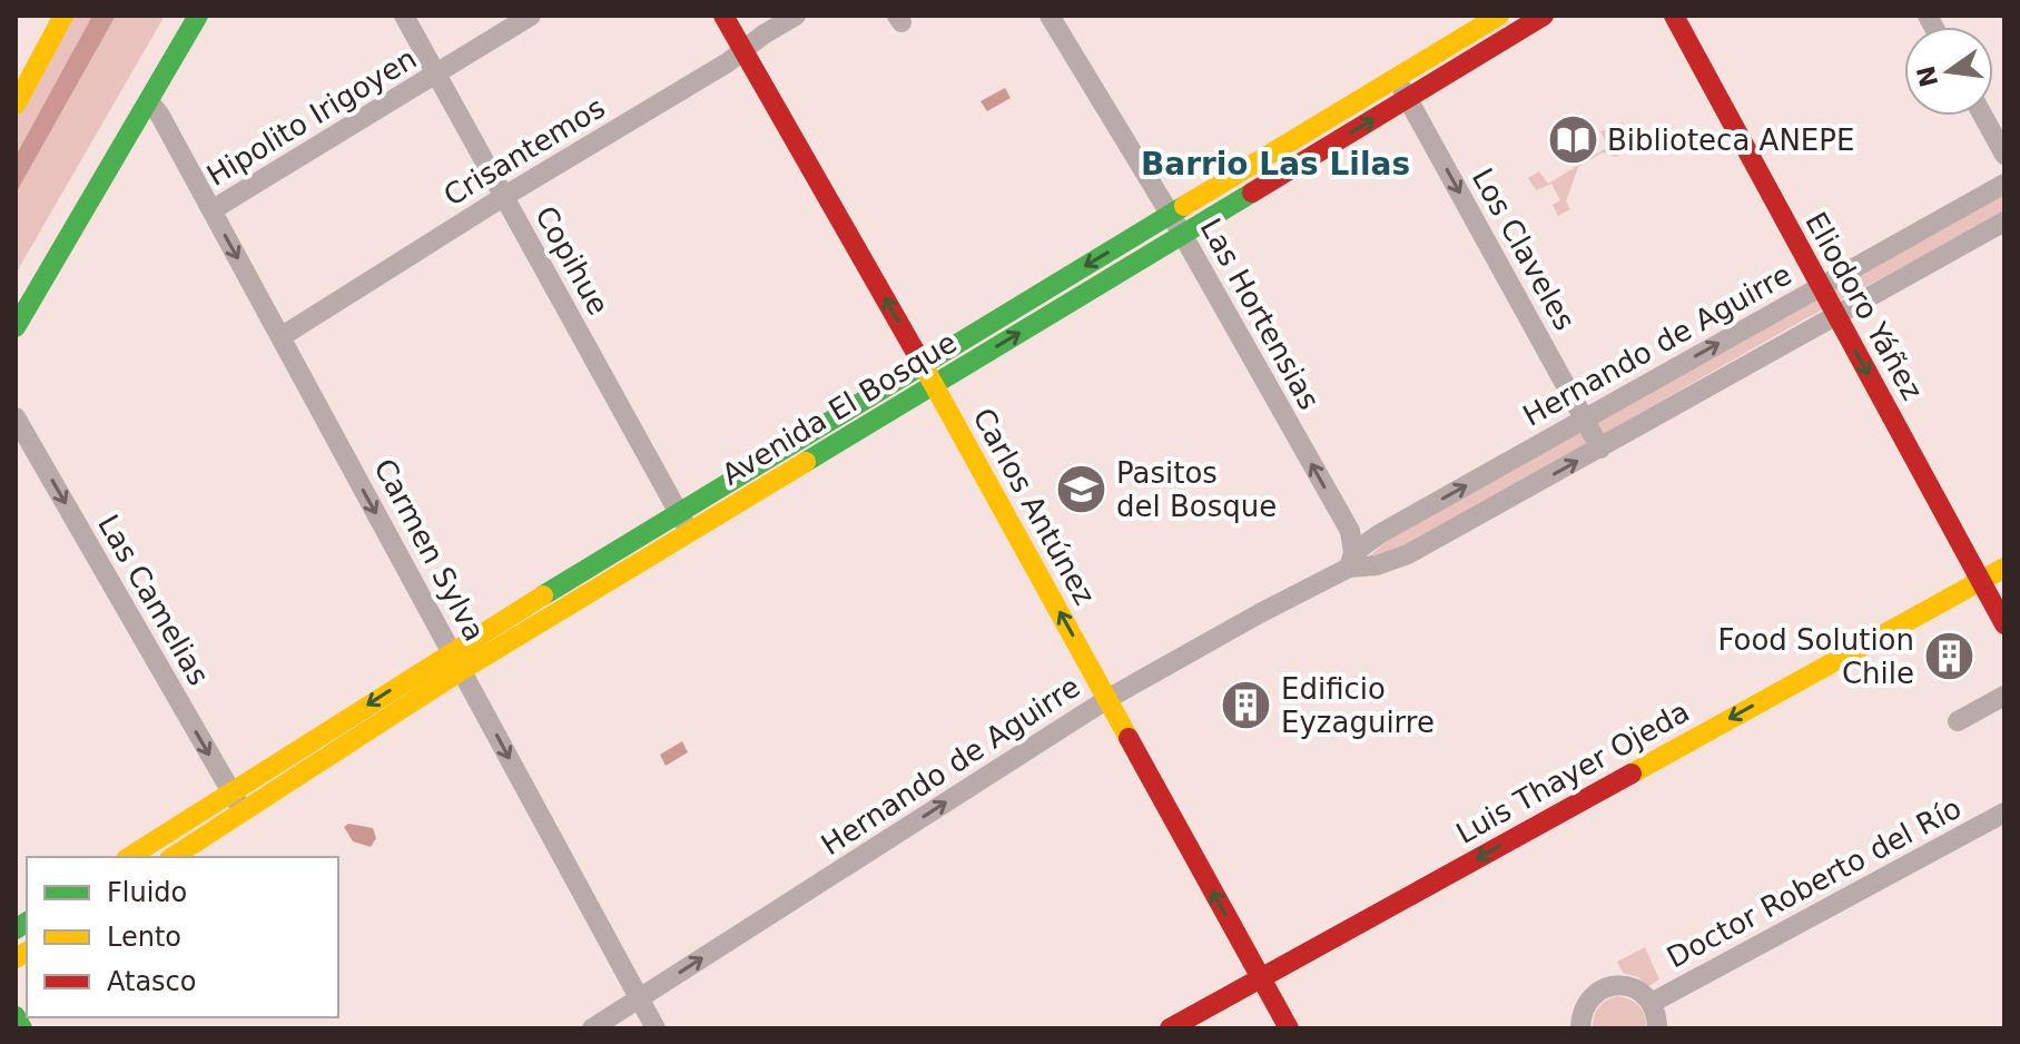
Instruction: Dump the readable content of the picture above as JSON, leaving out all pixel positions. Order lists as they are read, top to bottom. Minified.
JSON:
{"streets":{"street":["Hipolito Irigoyen","Crisantemos","Los Claveles","Copihue","Eliodoro Yáñez","Las Hortensias","Hernando de Aguirre","Avenida El Bosque","Carlos Antúnez","Carmen Sylva","Las Camelias","Luis Thayer Ojeda","Doctor Roberto del Río"]},"crossings":[["Hipolito Irigoyen","Copihue"],["Hipolito Irigoyen","Carmen Sylva"],["Crisantemos","Copihue"],["Crisantemos","Carlos Antúnez"],["Crisantemos","Carmen Sylva"],["Los Claveles","Hernando de Aguirre"],["Los Claveles","Avenida El Bosque"],["Copihue","Avenida El Bosque"],["Eliodoro Yáñez","Hernando de Aguirre"],["Eliodoro Yáñez","Luis Thayer Ojeda"],["Las Hortensias","Hernando de Aguirre"],["Las Hortensias","Avenida El Bosque"],["Hernando de Aguirre","Carlos Antúnez"],["Hernando de Aguirre","Carmen Sylva"],["Avenida El Bosque","Carlos Antúnez"],["Avenida El Bosque","Carmen Sylva"],["Avenida El Bosque","Las Camelias"],["Carlos Antúnez","Luis Thayer Ojeda"]],"one_way":["Los Claveles","Eliodoro Yáñez","Las Hortensias","Hernando de Aguirre","Carlos Antúnez","Carmen Sylva","Las Camelias","Luis Thayer Ojeda"],"districts":["Barrio Las Lilas"],"places":{"library":["Biblioteca ANEPE"],"school or university":["Pasitos del Bosque"],"building":["Food Solution Chile","Edificio Eyzaguirre"]},"legend":["Fluido","Lento","Atasco"],"north":"left"}
